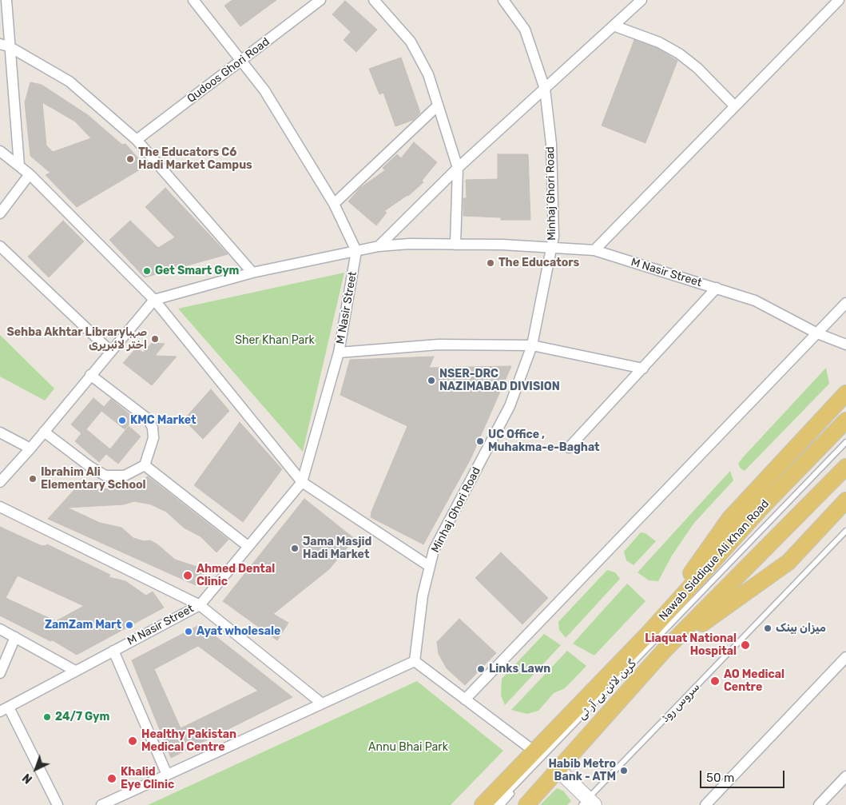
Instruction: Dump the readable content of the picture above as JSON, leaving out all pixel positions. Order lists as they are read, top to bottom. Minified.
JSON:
{"streets":{"main road":["Nawab Siddique Ali Khan Road"],"street":["Qudoos Ghori Road","Minhaj Ghori Road","M Nasir Street"],"lane":["گرین لائن بی آر ٹی","سروس روڈ"]},"crossings":[["Minhaj Ghori Road","M Nasir Street"],["Nawab Siddique Ali Khan Road","گرین لائن بی آر ٹی"]],"parks":["Sher Khan Park","Annu Bhai Park"],"places":["The Educators C6 Hadi Market Campus","The Educators","Get Smart Gym","Sehba Akhtar Libraryصہبا اختر لائبریری","NSER-DRC NAZIMABAD DIVISION","KMC Market","UC Office , Muhakma-e-Baghat","Ibrahim Ali Elementary School","Jama Masjid Hadi Market","Ahmed Dental Clinic","ZamZam Mart","میزان بینک","Ayat wholesale","Liaquat National Hospital","Links Lawn","AO Medical Centre","24/7 Gym","Healthy Pakistan Medical Centre","Habib Metro Bank - ATM","Khalid Eye Clinic"],"scale_bar":"50 m","north":"bottom left"}
